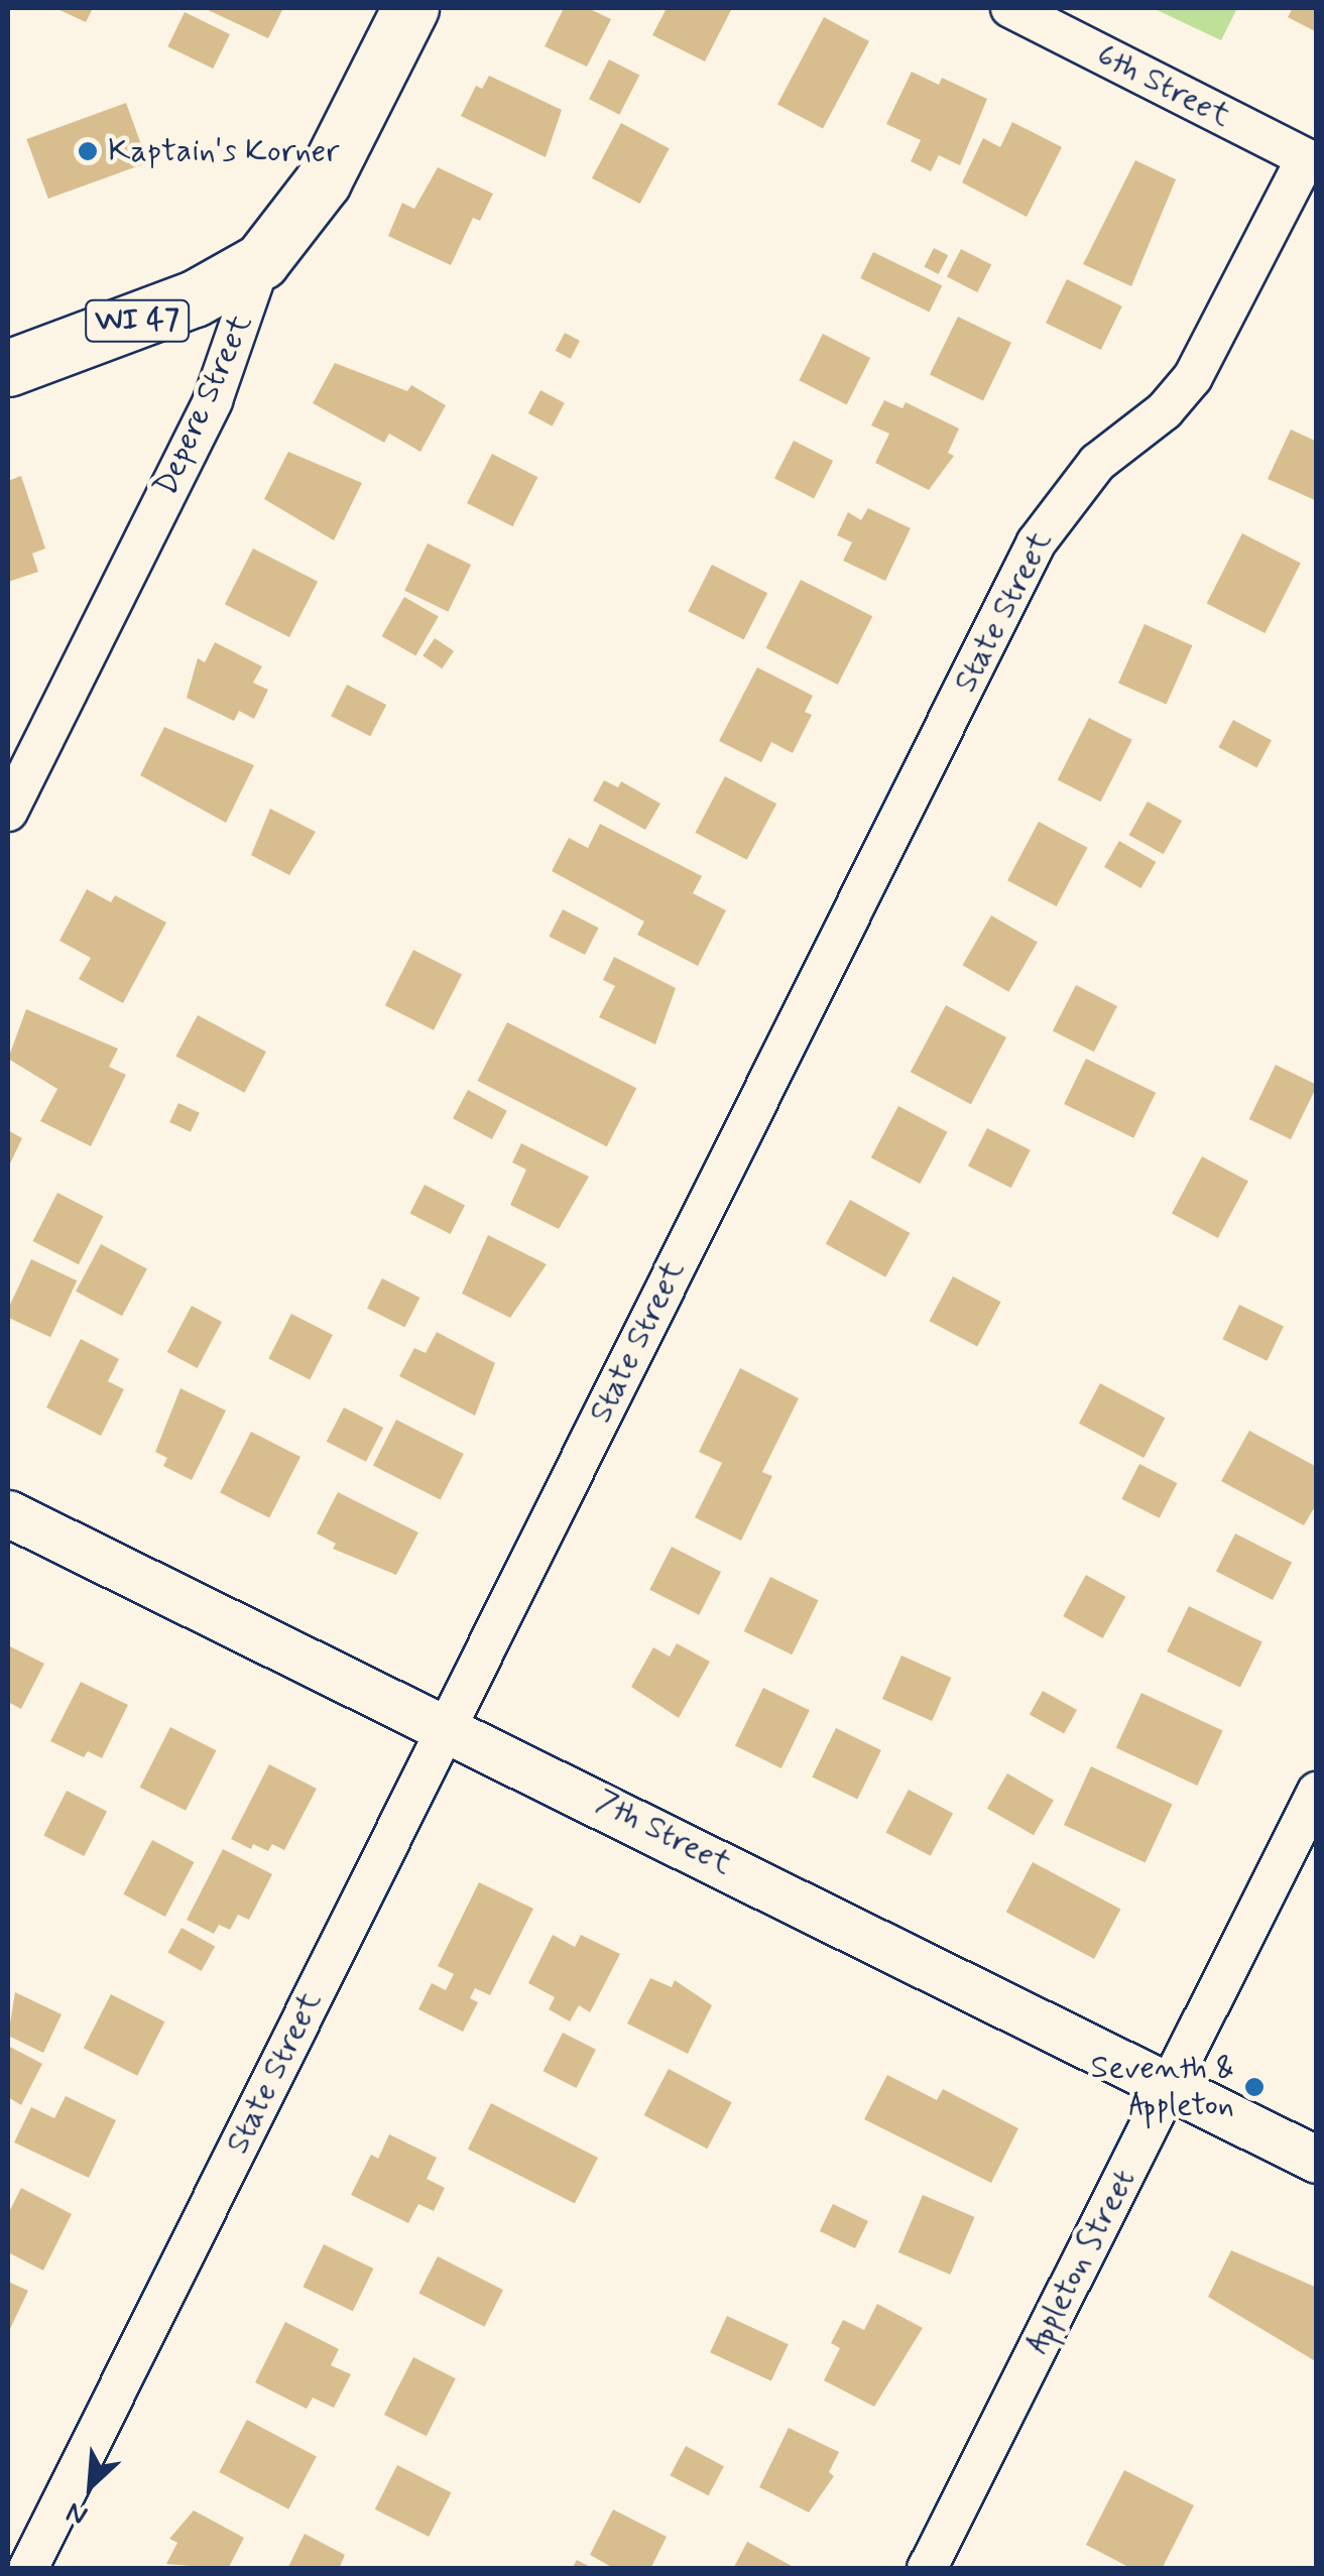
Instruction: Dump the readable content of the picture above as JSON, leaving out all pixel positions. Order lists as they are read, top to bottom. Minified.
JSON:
{"streets":{"main road":["WI 47","Depere Street"],"street":["6th Street","State Street","7th Street","Appleton Street"]},"crossings":[["6th Street","State Street"],["WI 47","Depere Street"],["State Street","7th Street"],["7th Street","Appleton Street"]],"places":["Kaptain's Korner","Seventh & Appleton"],"north":"bottom left"}
